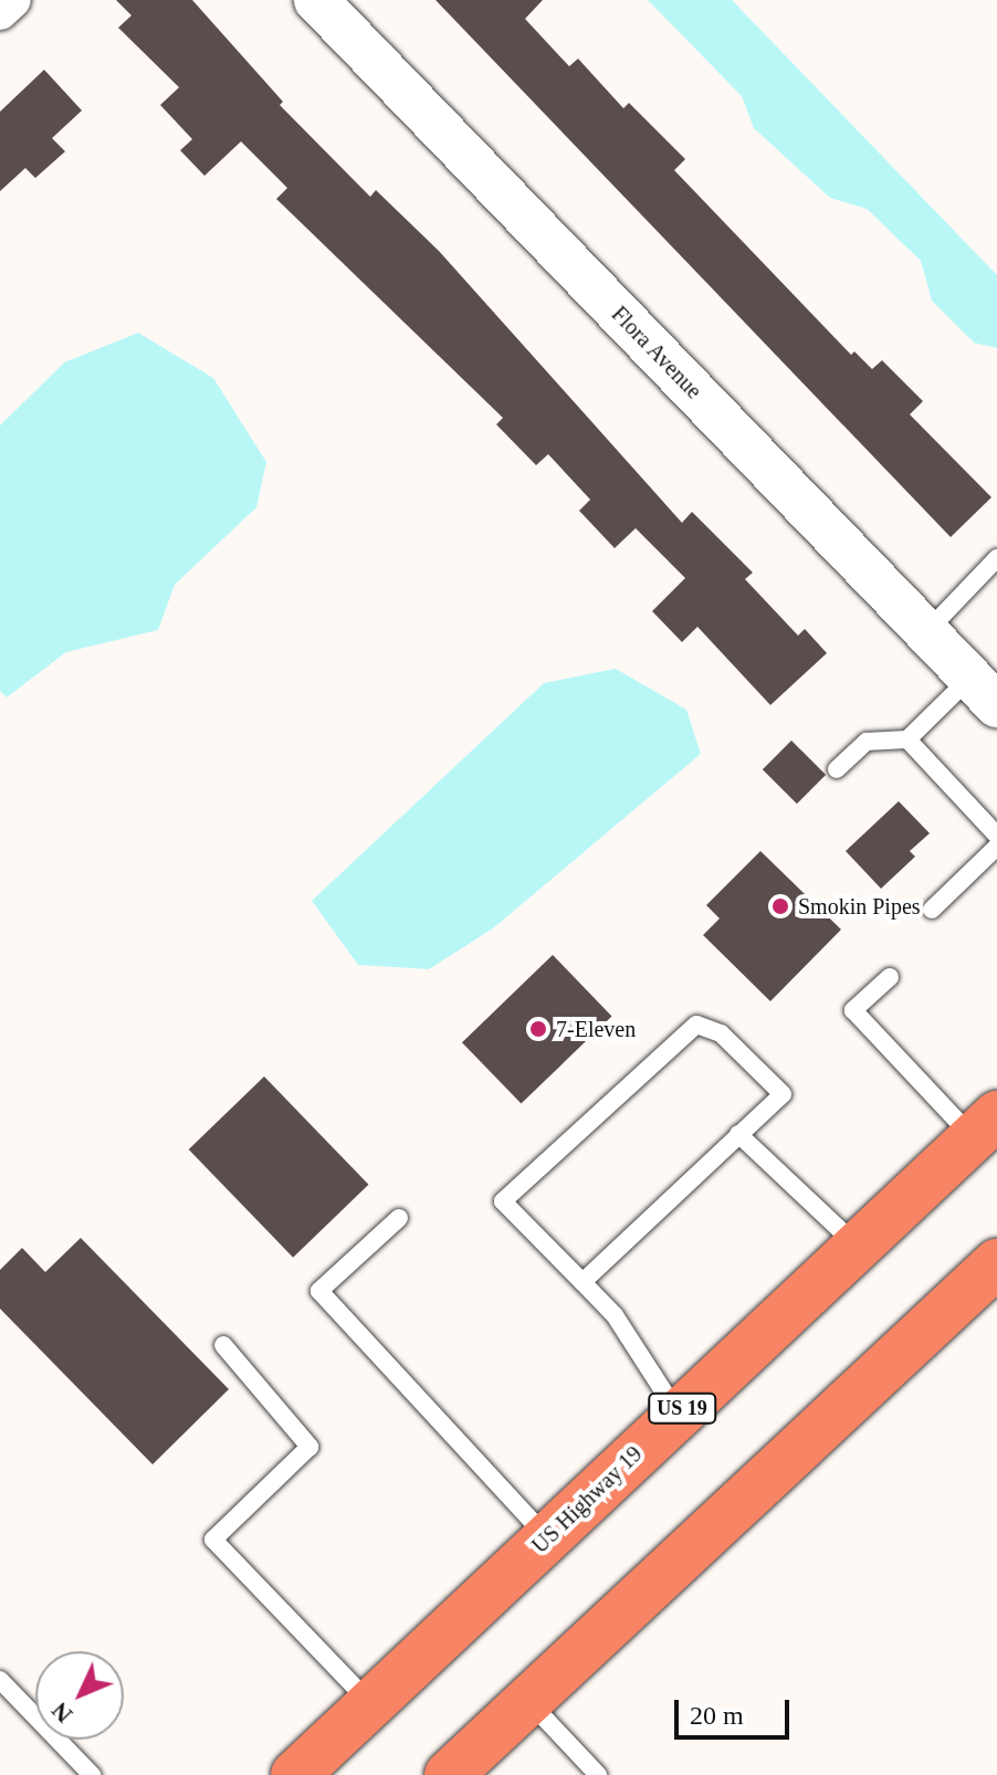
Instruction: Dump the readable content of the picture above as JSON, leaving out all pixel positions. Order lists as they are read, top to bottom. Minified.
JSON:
{"streets":{"highway":["US 19","US Highway 19"],"street":["Flora Avenue"]},"places":["Smokin Pipes","7-Eleven"],"scale_bar":"20 m","north":"bottom left"}
